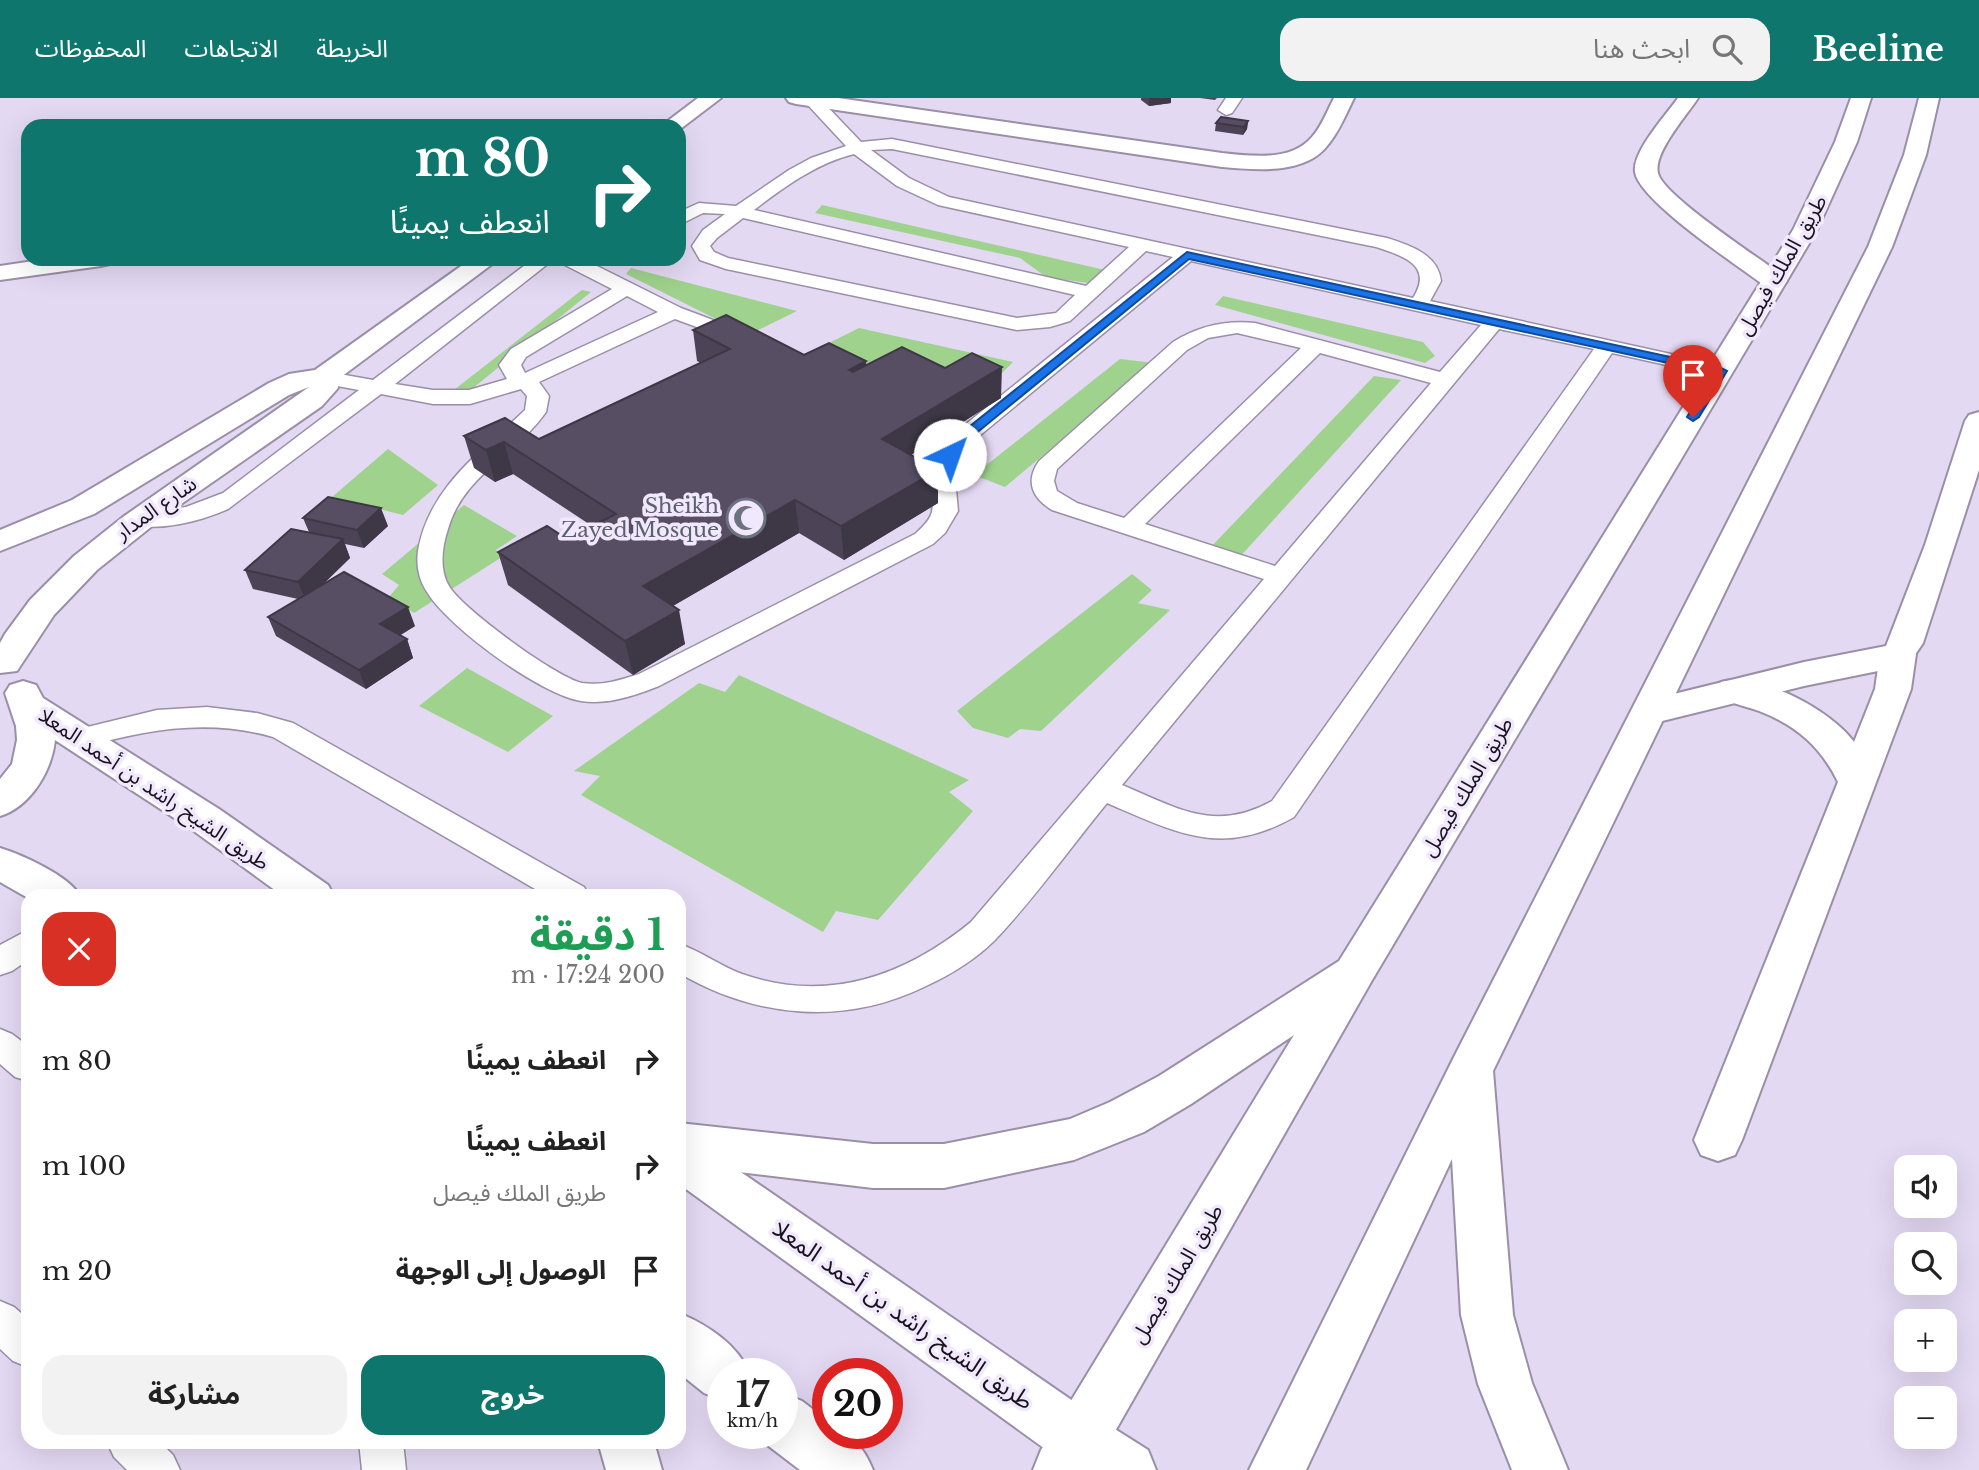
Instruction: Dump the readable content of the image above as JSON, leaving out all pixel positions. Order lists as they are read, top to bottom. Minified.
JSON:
{"streets":{"street":["طريق الملك فيصل","شارع المدار","طريق الشيخ راشد بن أحمد المعلا"]},"crossings":[["طريق الملك فيصل","طريق الشيخ راشد بن أحمد المعلا"]],"places":{"mosque":["Sheikh Zayed Mosque"]},"page":{"header":"Beeline","search":"ابحث هنا","nav":["الخريطة","الاتجاهات","المحفوظات"],"turn":["80 m","انعطف يمينًا"],"heading":["1 دقيقة","200 m · 17:24"],"list":[{"name":"انعطف يمينًا","value":"80 m"},{"name":"انعطف يمينًا","note":"طريق الملك فيصل","value":"100 m"},{"name":"الوصول إلى الوجهة","value":"20 m"}],"map_buttons":["+","−"],"buttons":["خروج","مشاركة"],"speed":"17 km/h","limit":"20"}}
